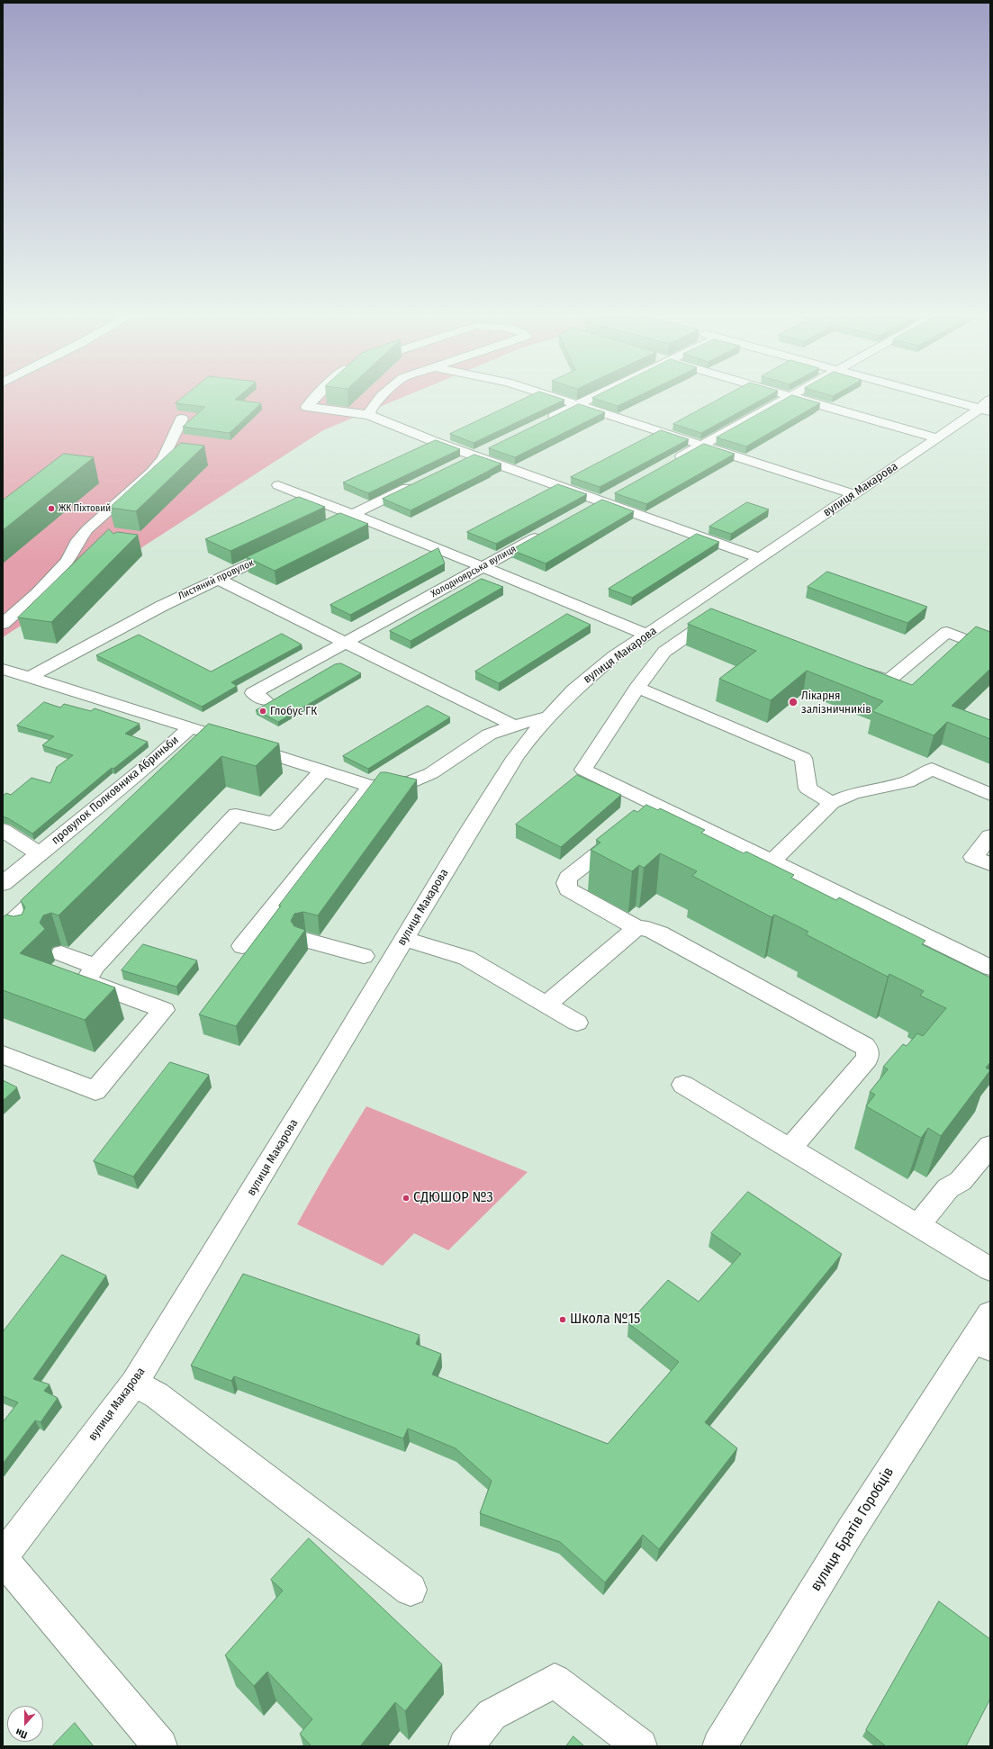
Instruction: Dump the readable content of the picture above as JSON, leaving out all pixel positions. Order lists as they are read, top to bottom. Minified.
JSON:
{"streets":{"street":["вулиця Макарова","Холодноярська вулиця","Листяний провулок","провулок Полковника Абриньби","вулиця Братів Горобців"]},"crossings":[["вулиця Макарова","провулок Полковника Абриньби"],["Листяний провулок","провулок Полковника Абриньби"]],"places":["ЖК Піхтовий","Лікарня залізничників","Глобус ГК","СДЮШОР №3","Школа №15"],"north":"bottom"}
